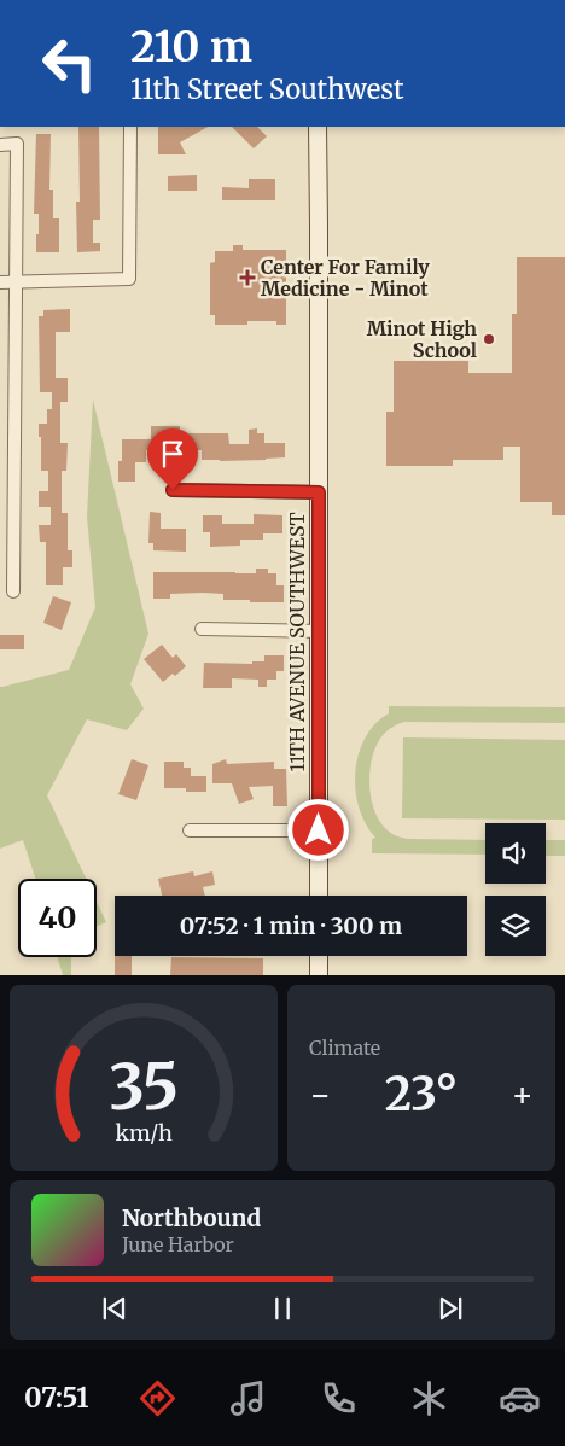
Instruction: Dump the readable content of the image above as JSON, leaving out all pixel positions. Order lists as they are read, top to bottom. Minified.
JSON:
{"streets":{"street":["11TH AVENUE SOUTHWEST"]},"places":{"health":["Center For Family Medicine - Minot"],"other":["Minot High School"]},"page":{"turn":["210 m","11th Street Southwest"],"limit":"40","trip":"07:52 · 1 min · 300 m","tile":"Climate","heat":["−","23°","+"],"song":["Northbound","June Harbor"],"tabs":"07:51","gauge":["35","km/h"]}}
